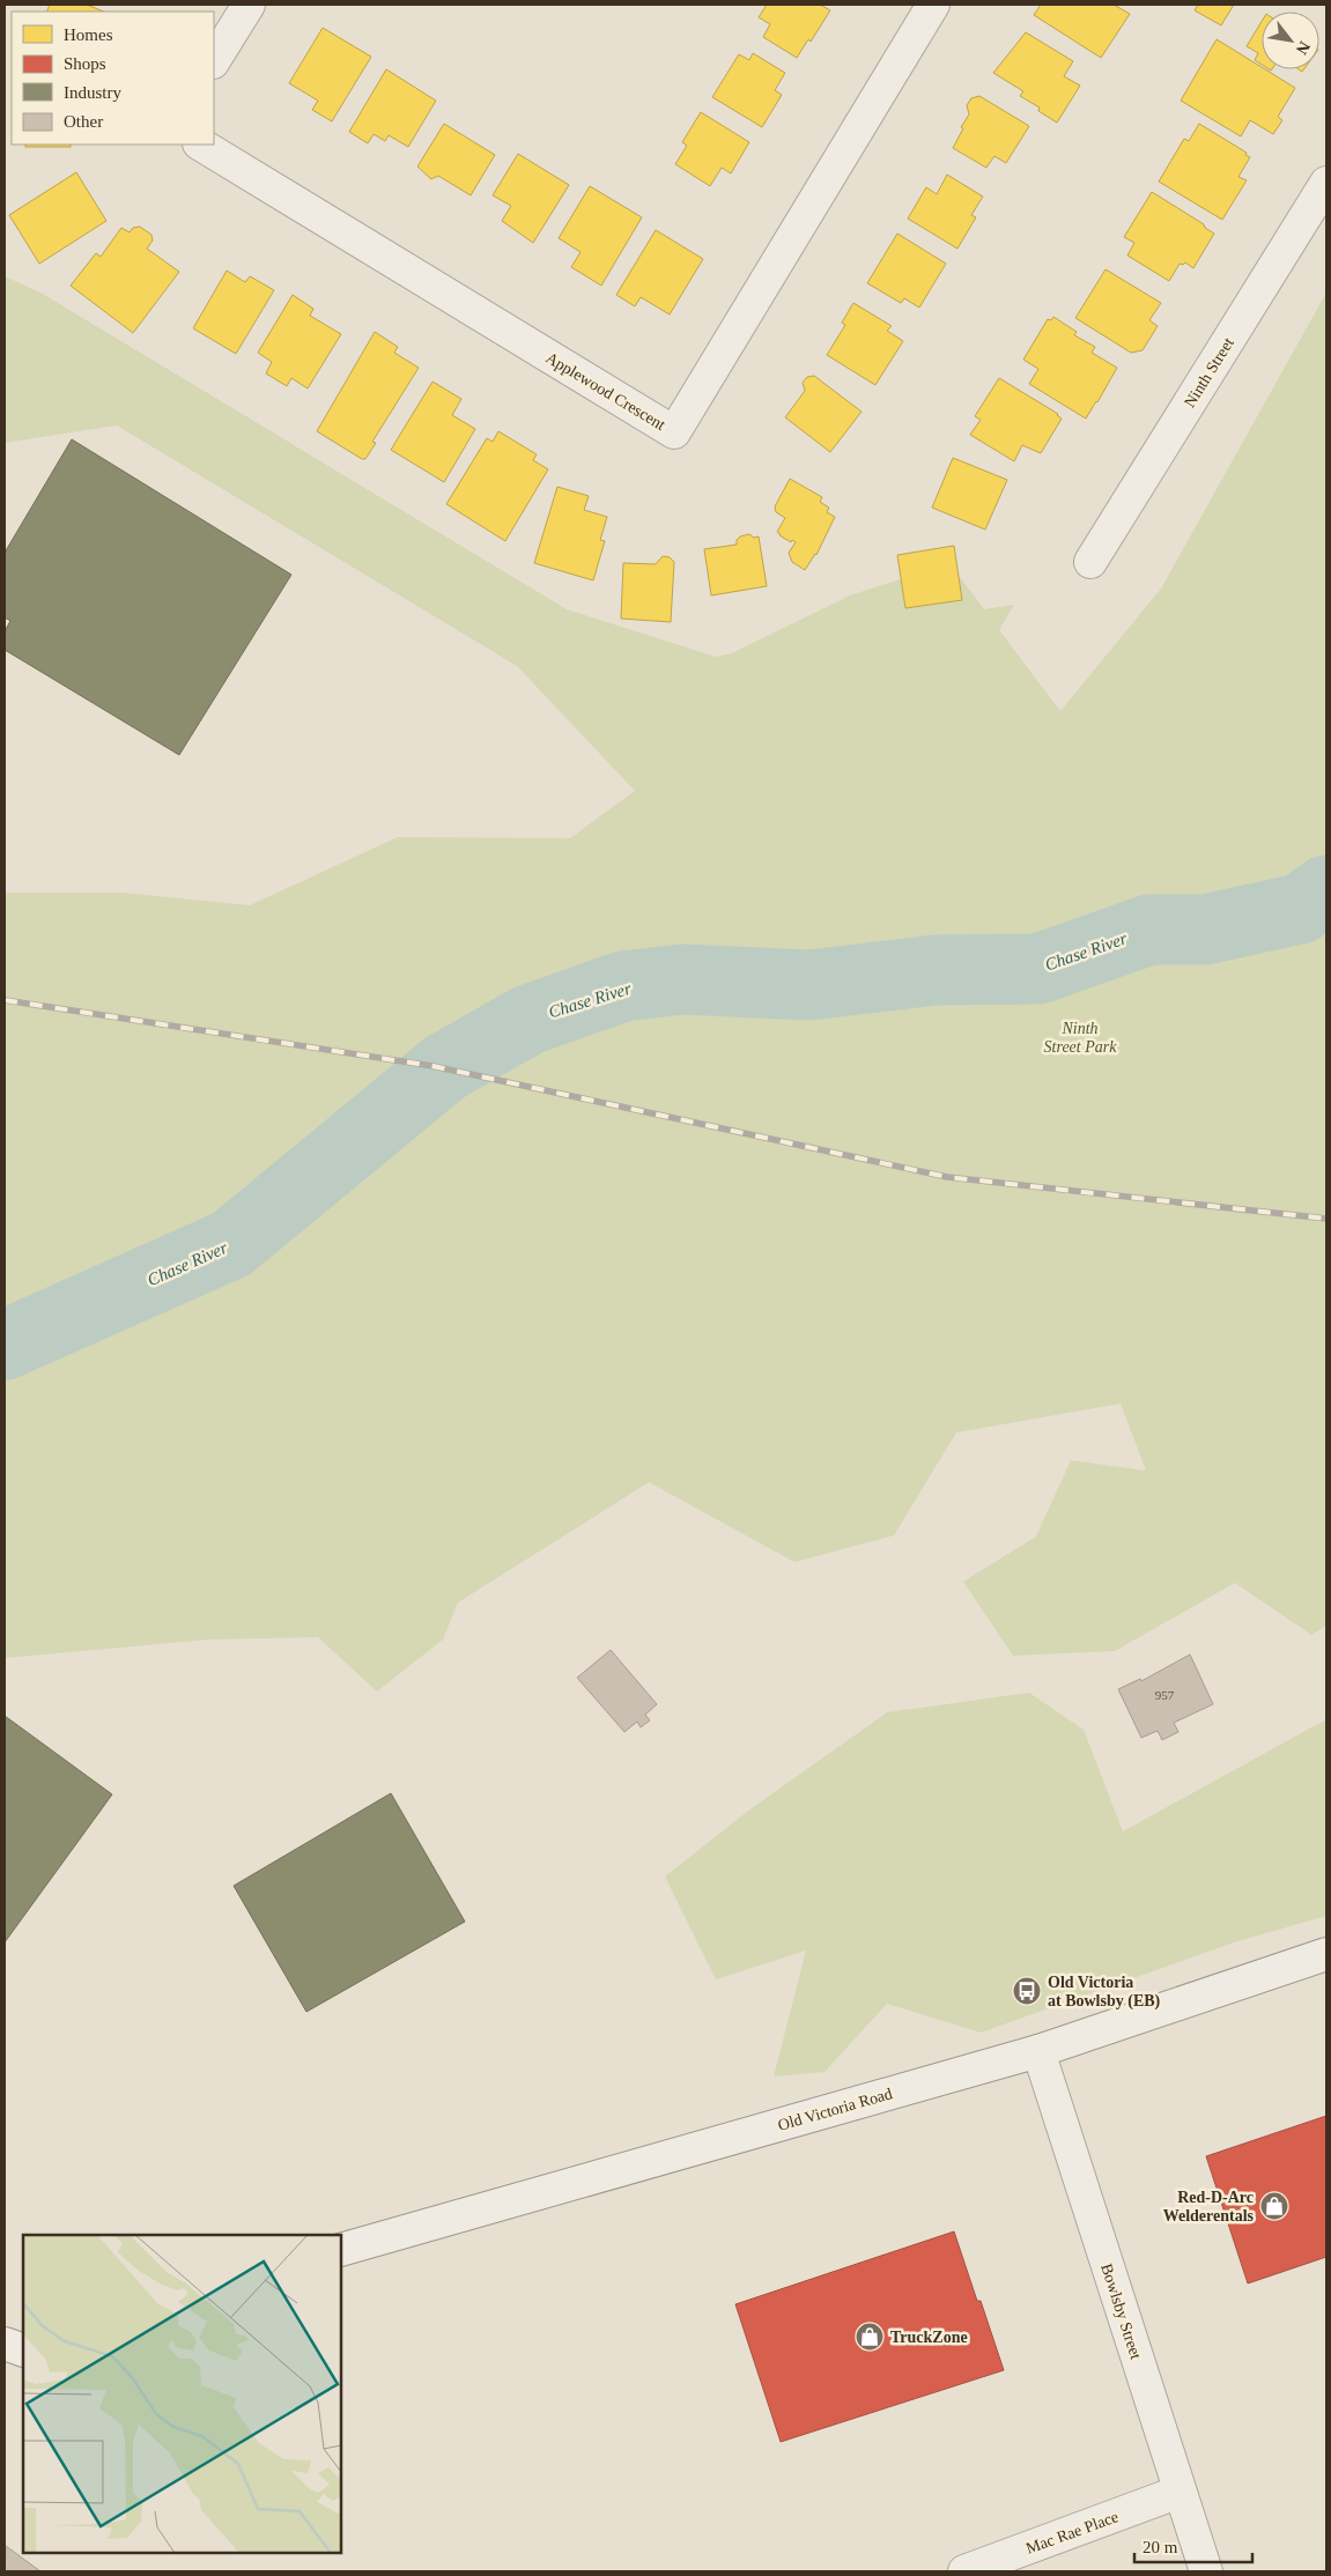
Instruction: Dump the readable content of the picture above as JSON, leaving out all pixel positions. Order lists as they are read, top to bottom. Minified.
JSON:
{"streets":{"street":["Ninth Street","Applewood Crescent","Old Victoria Road","Bowlsby Street","Mac Rae Place"]},"crossings":[["Old Victoria Road","Bowlsby Street"],["Bowlsby Street","Mac Rae Place"]],"water":["Chase River"],"parks":["Ninth Street Park"],"places":{"bus stop":["Old Victoria at Bowlsby (EB)"],"shop":["Red-D-Arc Welderentals","TruckZone"]},"house_numbers":["957"],"legend":["Homes","Shops","Industry","Other"],"scale_bar":"20 m","north":"bottom right"}
